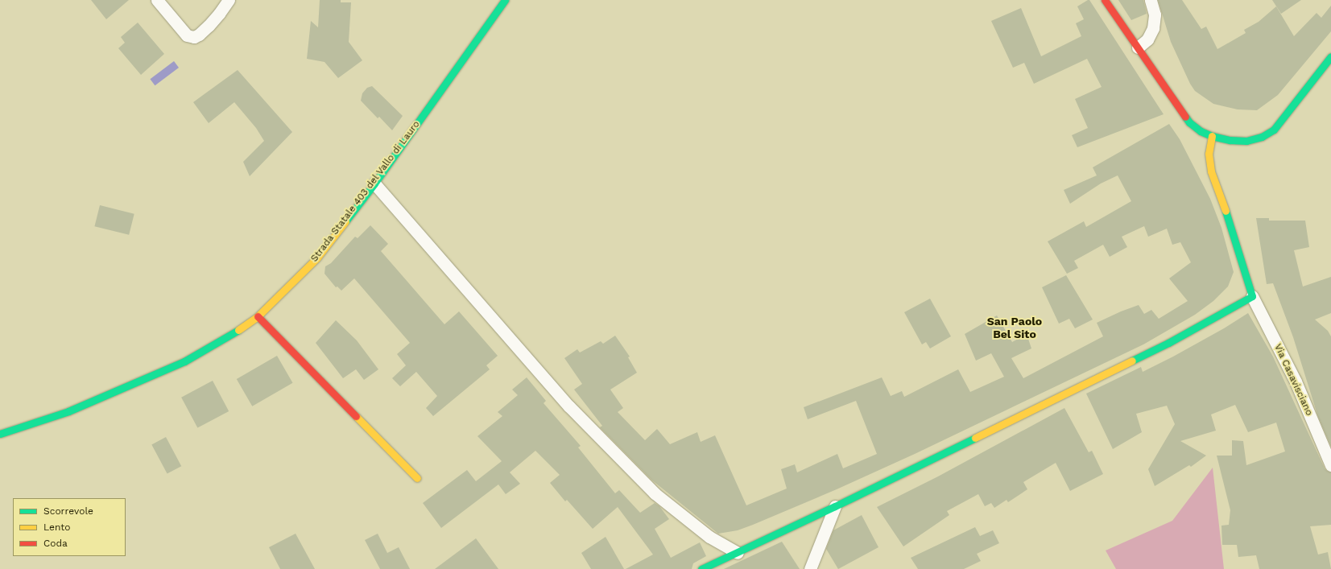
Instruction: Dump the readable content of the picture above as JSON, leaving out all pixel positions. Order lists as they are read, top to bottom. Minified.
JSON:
{"streets":{"main road":["Strada Statale 403 del Vallo di Lauro"],"street":["Via Casavisciano"]},"districts":["San Paolo Bel Sito"],"legend":["Scorrevole","Lento","Coda"]}
